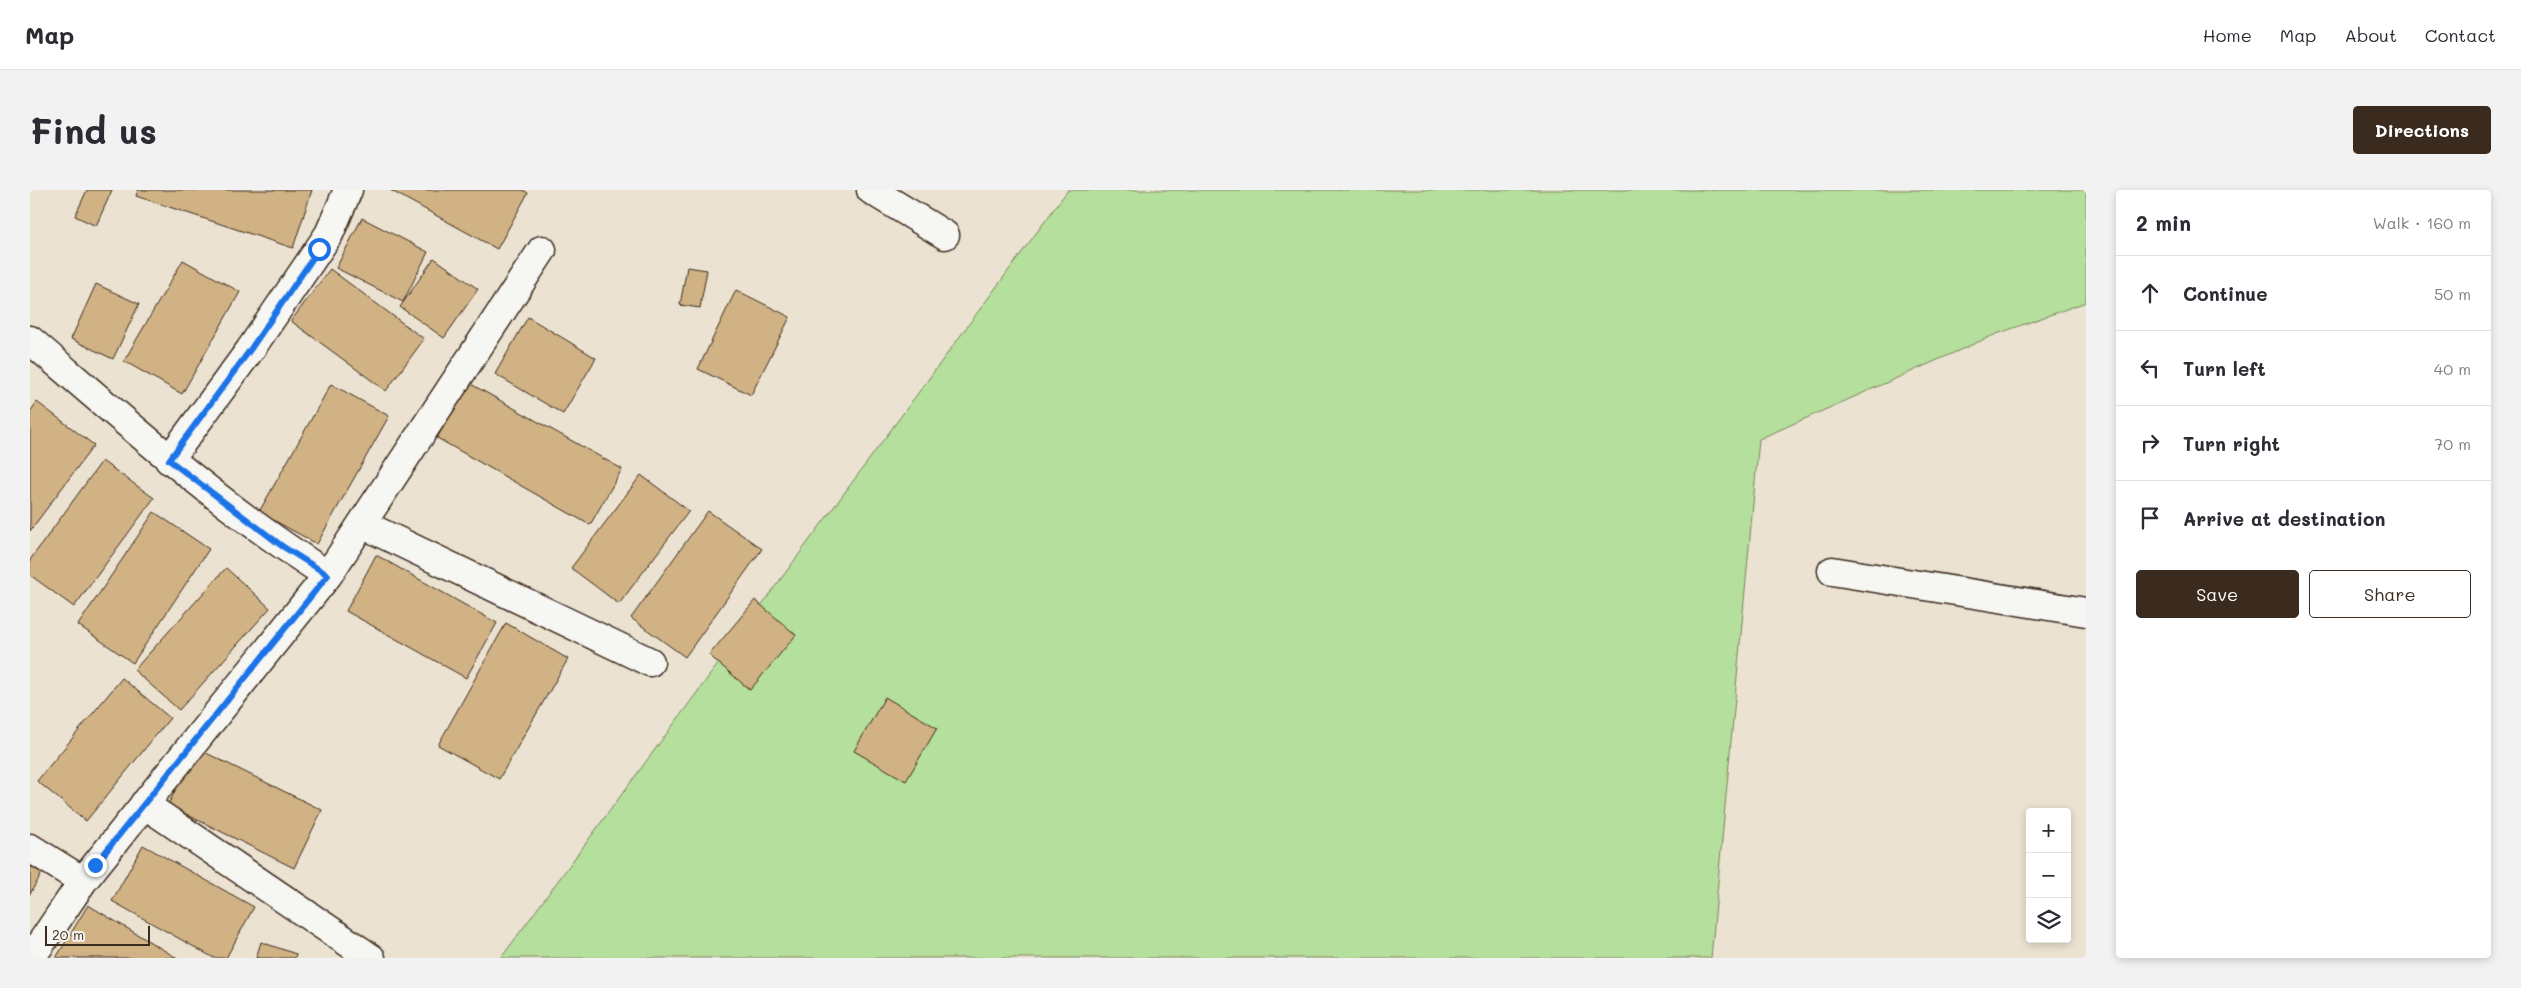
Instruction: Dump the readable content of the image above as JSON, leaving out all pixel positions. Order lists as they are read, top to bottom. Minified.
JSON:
{"scale_bar":"20 m","page":{"header":"Map","nav":["Home","Map","About","Contact"],"buttons":["Directions",["Save","Share"]],"title":"Find us","heading":["2 min","Walk · 160 m"],"list":[["Continue","50 m"],["Turn left","40 m"],["Turn right","70 m"],"Arrive at destination"],"map_buttons":["+","−"],"scale":"20 m"}}
